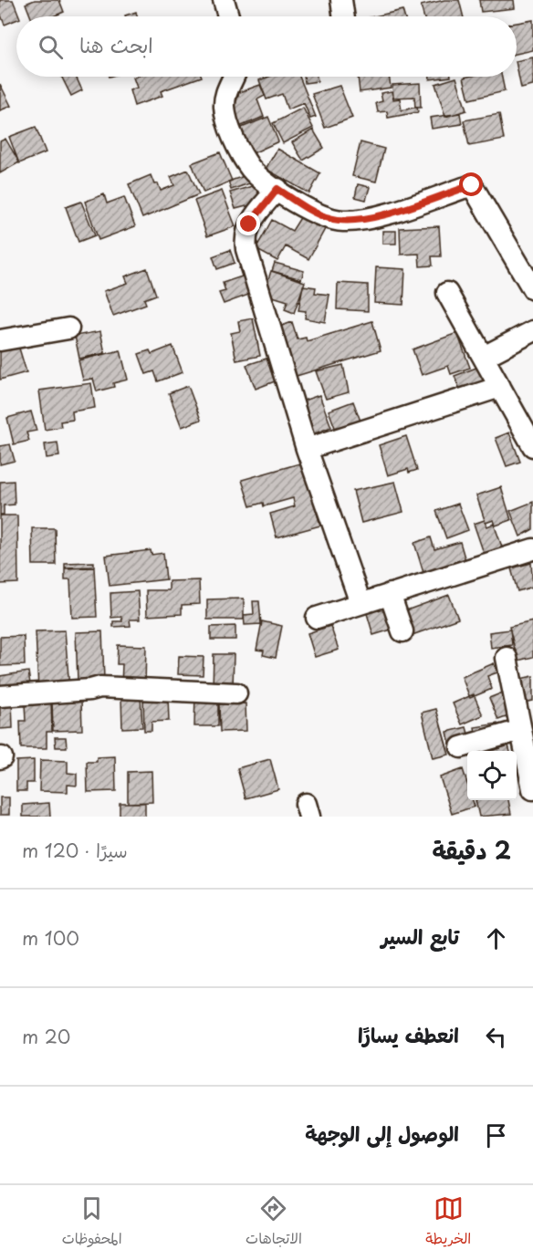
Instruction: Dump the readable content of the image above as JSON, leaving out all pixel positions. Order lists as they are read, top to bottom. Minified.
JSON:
{"page":{"search":"ابحث هنا","heading":["2 دقيقة","سيرًا · 120 m"],"list":[["تابع السير","100 m"],["انعطف يسارًا","20 m"],"الوصول إلى الوجهة"],"nav":["الخريطة","الاتجاهات","المحفوظات"]}}
